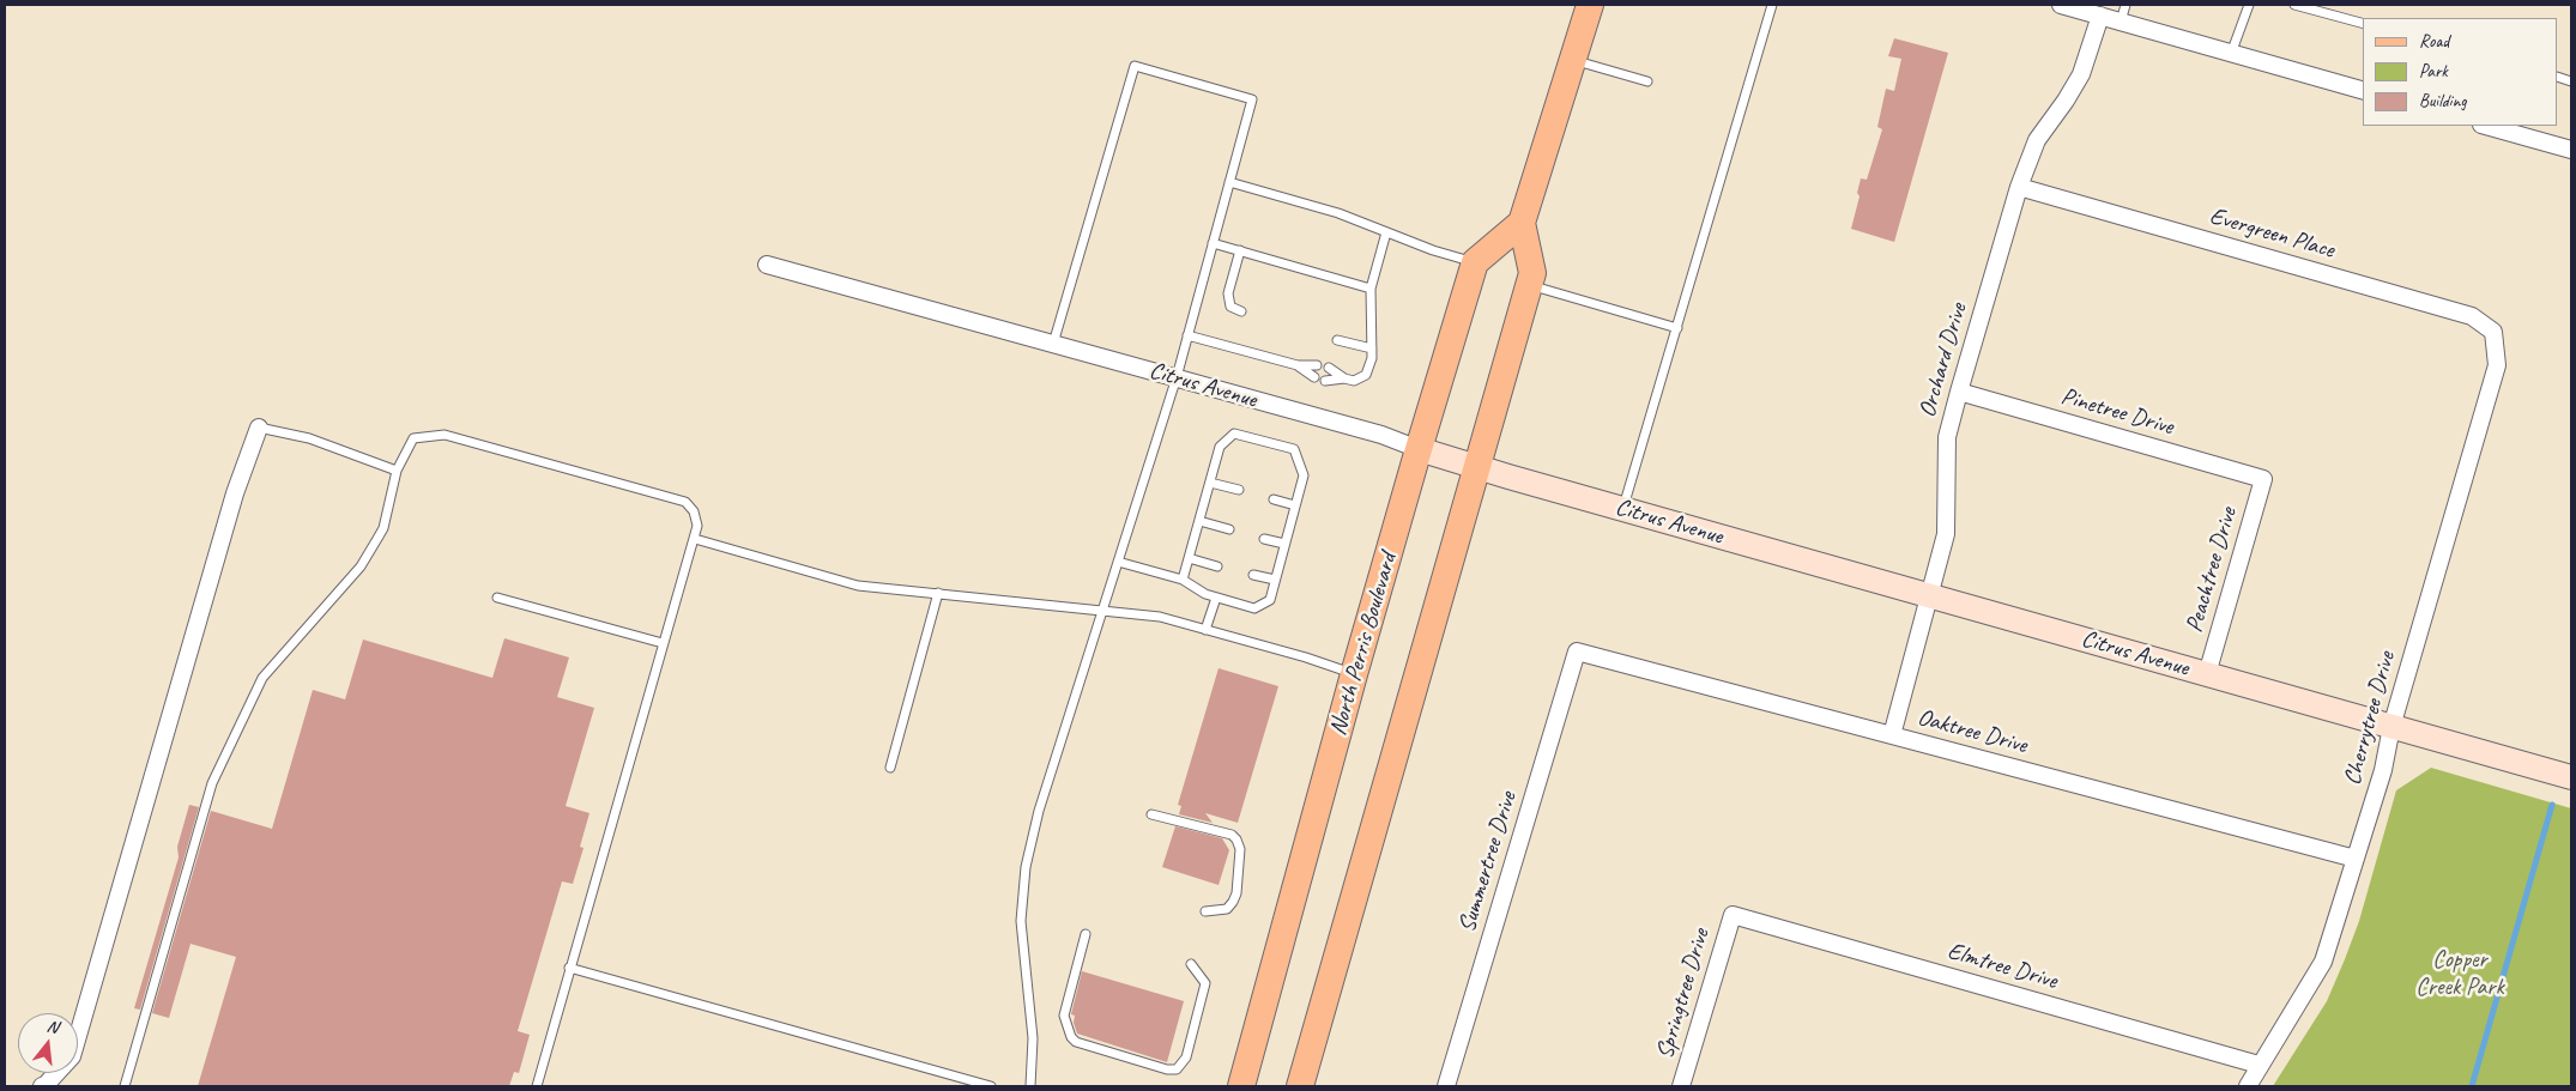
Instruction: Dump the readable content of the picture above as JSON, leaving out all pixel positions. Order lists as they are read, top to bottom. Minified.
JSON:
{"streets":{"main road":["North Perris Boulevard"],"street":["Evergreen Place","Orchard Drive","Citrus Avenue","Pinetree Drive","Peachtree Drive","Cherrytree Drive","Oaktree Drive","Summertree Drive","Elmtree Drive","Springtree Drive"]},"crossings":[["Evergreen Place","Orchard Drive"],["Evergreen Place","Cherrytree Drive"],["Orchard Drive","Citrus Avenue"],["Orchard Drive","Pinetree Drive"],["Orchard Drive","Oaktree Drive"],["Citrus Avenue","Peachtree Drive"],["Citrus Avenue","North Perris Boulevard"],["Citrus Avenue","Cherrytree Drive"],["Pinetree Drive","Peachtree Drive"],["Cherrytree Drive","Oaktree Drive"],["Cherrytree Drive","Elmtree Drive"],["Oaktree Drive","Summertree Drive"],["Elmtree Drive","Springtree Drive"]],"parks":["Copper Creek Park"],"legend":["Road","Park","Building"],"north":"top"}
